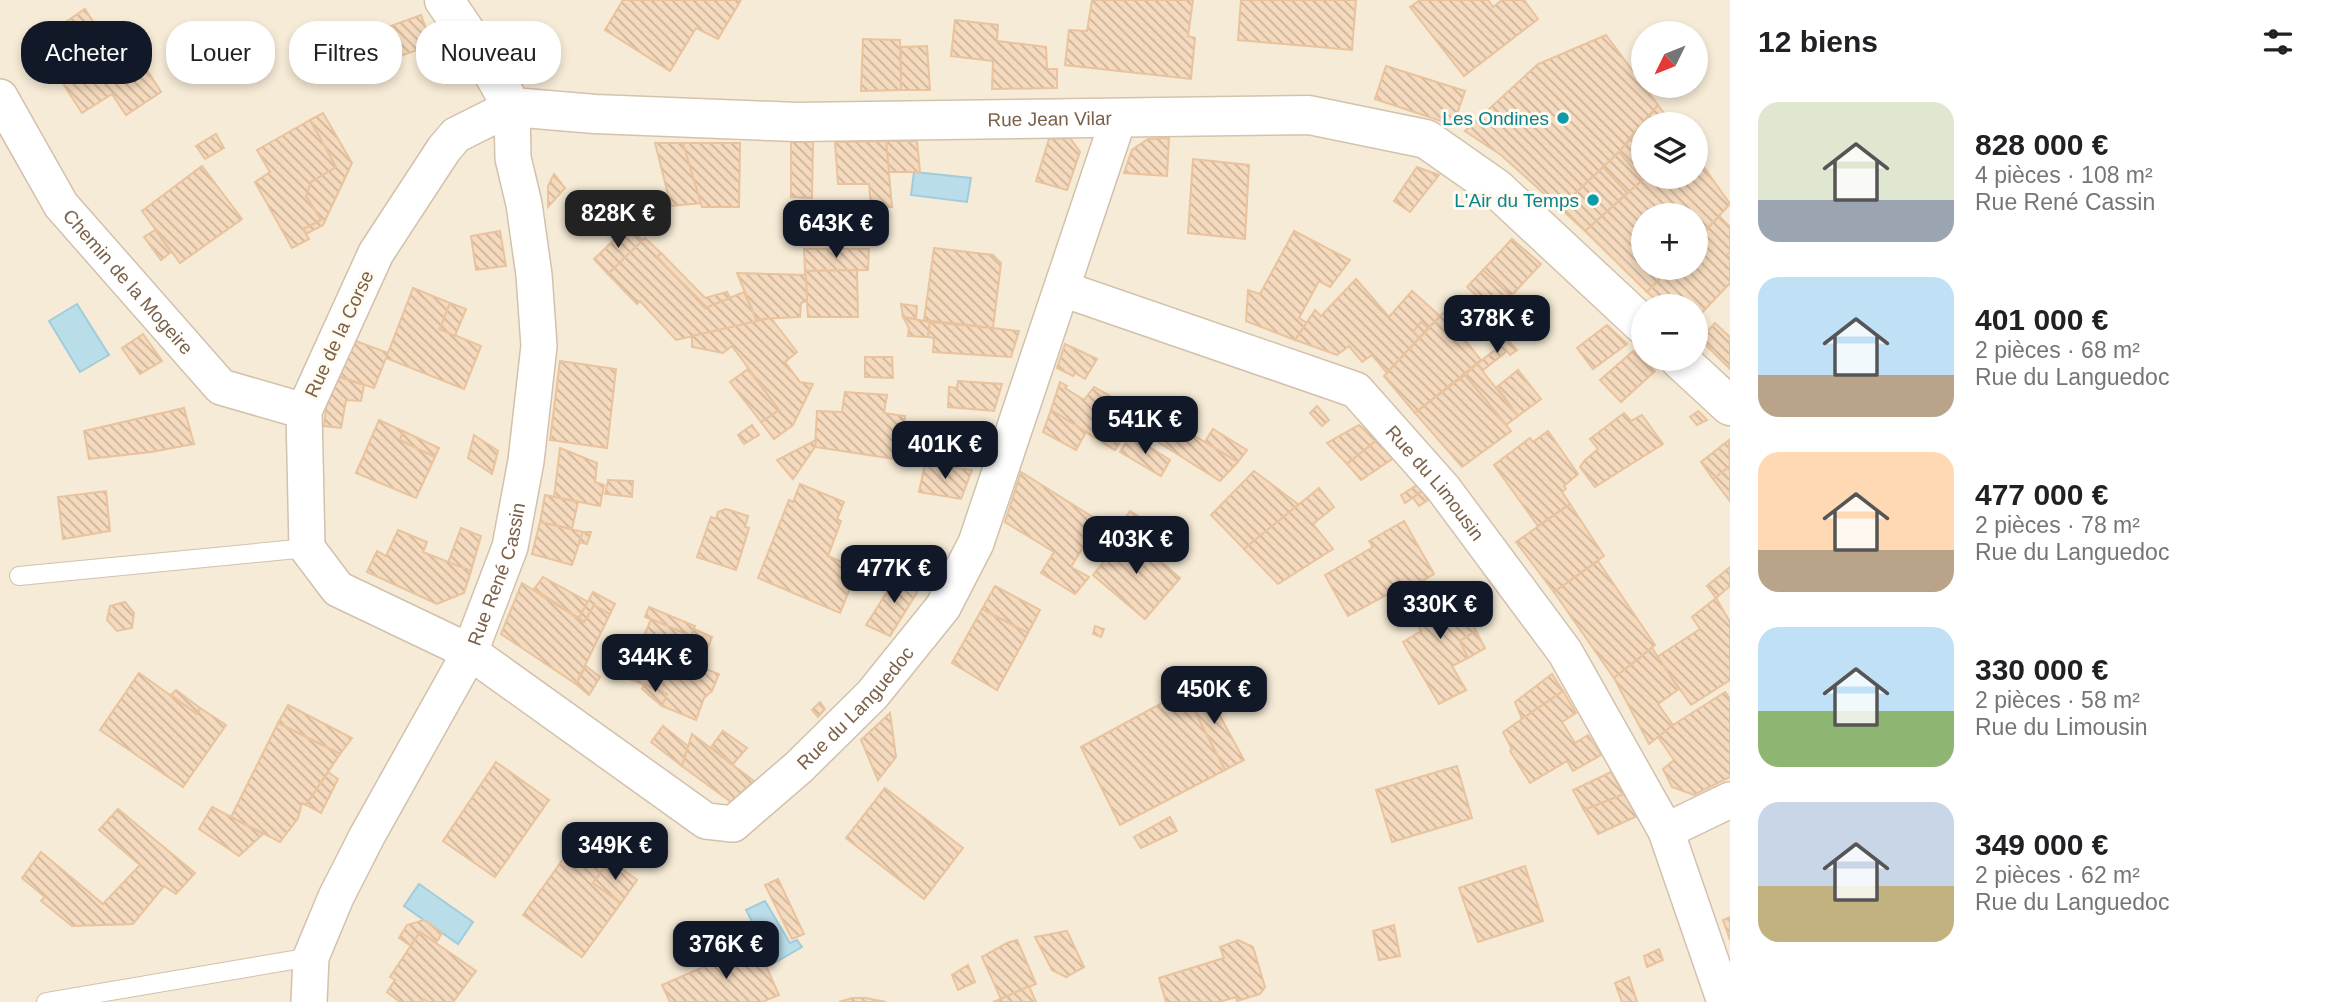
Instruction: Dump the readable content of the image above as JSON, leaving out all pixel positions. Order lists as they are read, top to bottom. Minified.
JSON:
{"streets":{"street":["Rue Jean Vilar","Chemin de la Mogeire","Rue de la Corse","Rue du Limousin","Rue René Cassin","Rue du Languedoc"]},"crossings":[["Rue Jean Vilar","Rue de la Corse"],["Rue Jean Vilar","Rue René Cassin"],["Rue Jean Vilar","Rue du Languedoc"],["Chemin de la Mogeire","Rue de la Corse"],["Rue de la Corse","Rue René Cassin"],["Rue du Limousin","Rue du Languedoc"],["Rue René Cassin","Rue du Languedoc"]],"places":["Les Ondines","L'Air du Temps"],"north":"bottom left","page":{"heading":"12 biens","map_buttons":["+","−"],"chip":["Acheter","Louer","Filtres","Nouveau"],"list":[{"name":"828 000 €","note":"4 pièces · 108 m² · Rue René Cassin"},{"name":"401 000 €","note":"2 pièces · 68 m² · Rue du Languedoc"},{"name":"477 000 €","note":"2 pièces · 78 m² · Rue du Languedoc"},{"name":"330 000 €","note":"2 pièces · 58 m² · Rue du Limousin"},{"name":"349 000 €","note":"2 pièces · 62 m² · Rue du Languedoc"}],"price":["828K €","643K €","378K €","541K €","401K €","403K €","477K €","330K €","344K €","450K €","349K €","376K €"]}}
